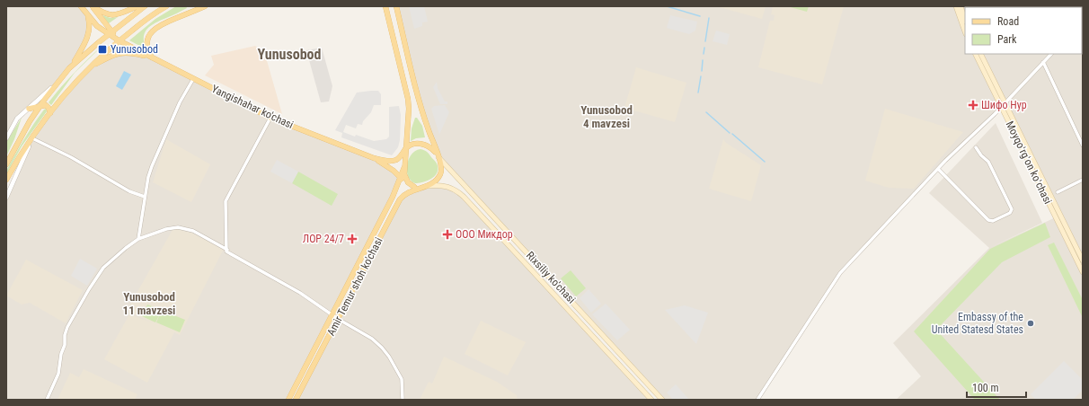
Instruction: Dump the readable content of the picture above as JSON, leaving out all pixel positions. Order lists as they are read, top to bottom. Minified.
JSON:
{"streets":{"main road":["Yangishahar ko'chasi","Moyqoʻrgʻon koʻchasi","Rixsiliy ko'chasi","Amir Temur shoh ko'chasi"]},"crossings":[["Yangishahar ko'chasi","Rixsiliy ko'chasi"],["Yangishahar ko'chasi","Amir Temur shoh ko'chasi"],["Rixsiliy ko'chasi","Amir Temur shoh ko'chasi"]],"districts":["Yunusobod","Yunusobod 4 mavzesi","Yunusobod 11 mavzesi"],"places":{"transit":["Yunusobod"],"health":["Шифо Нур","ООО Микдор","ЛОР 24/7"],"other":["Embassy of the United Statesd States"]},"legend":["Road","Park"],"scale_bar":"100 m"}
